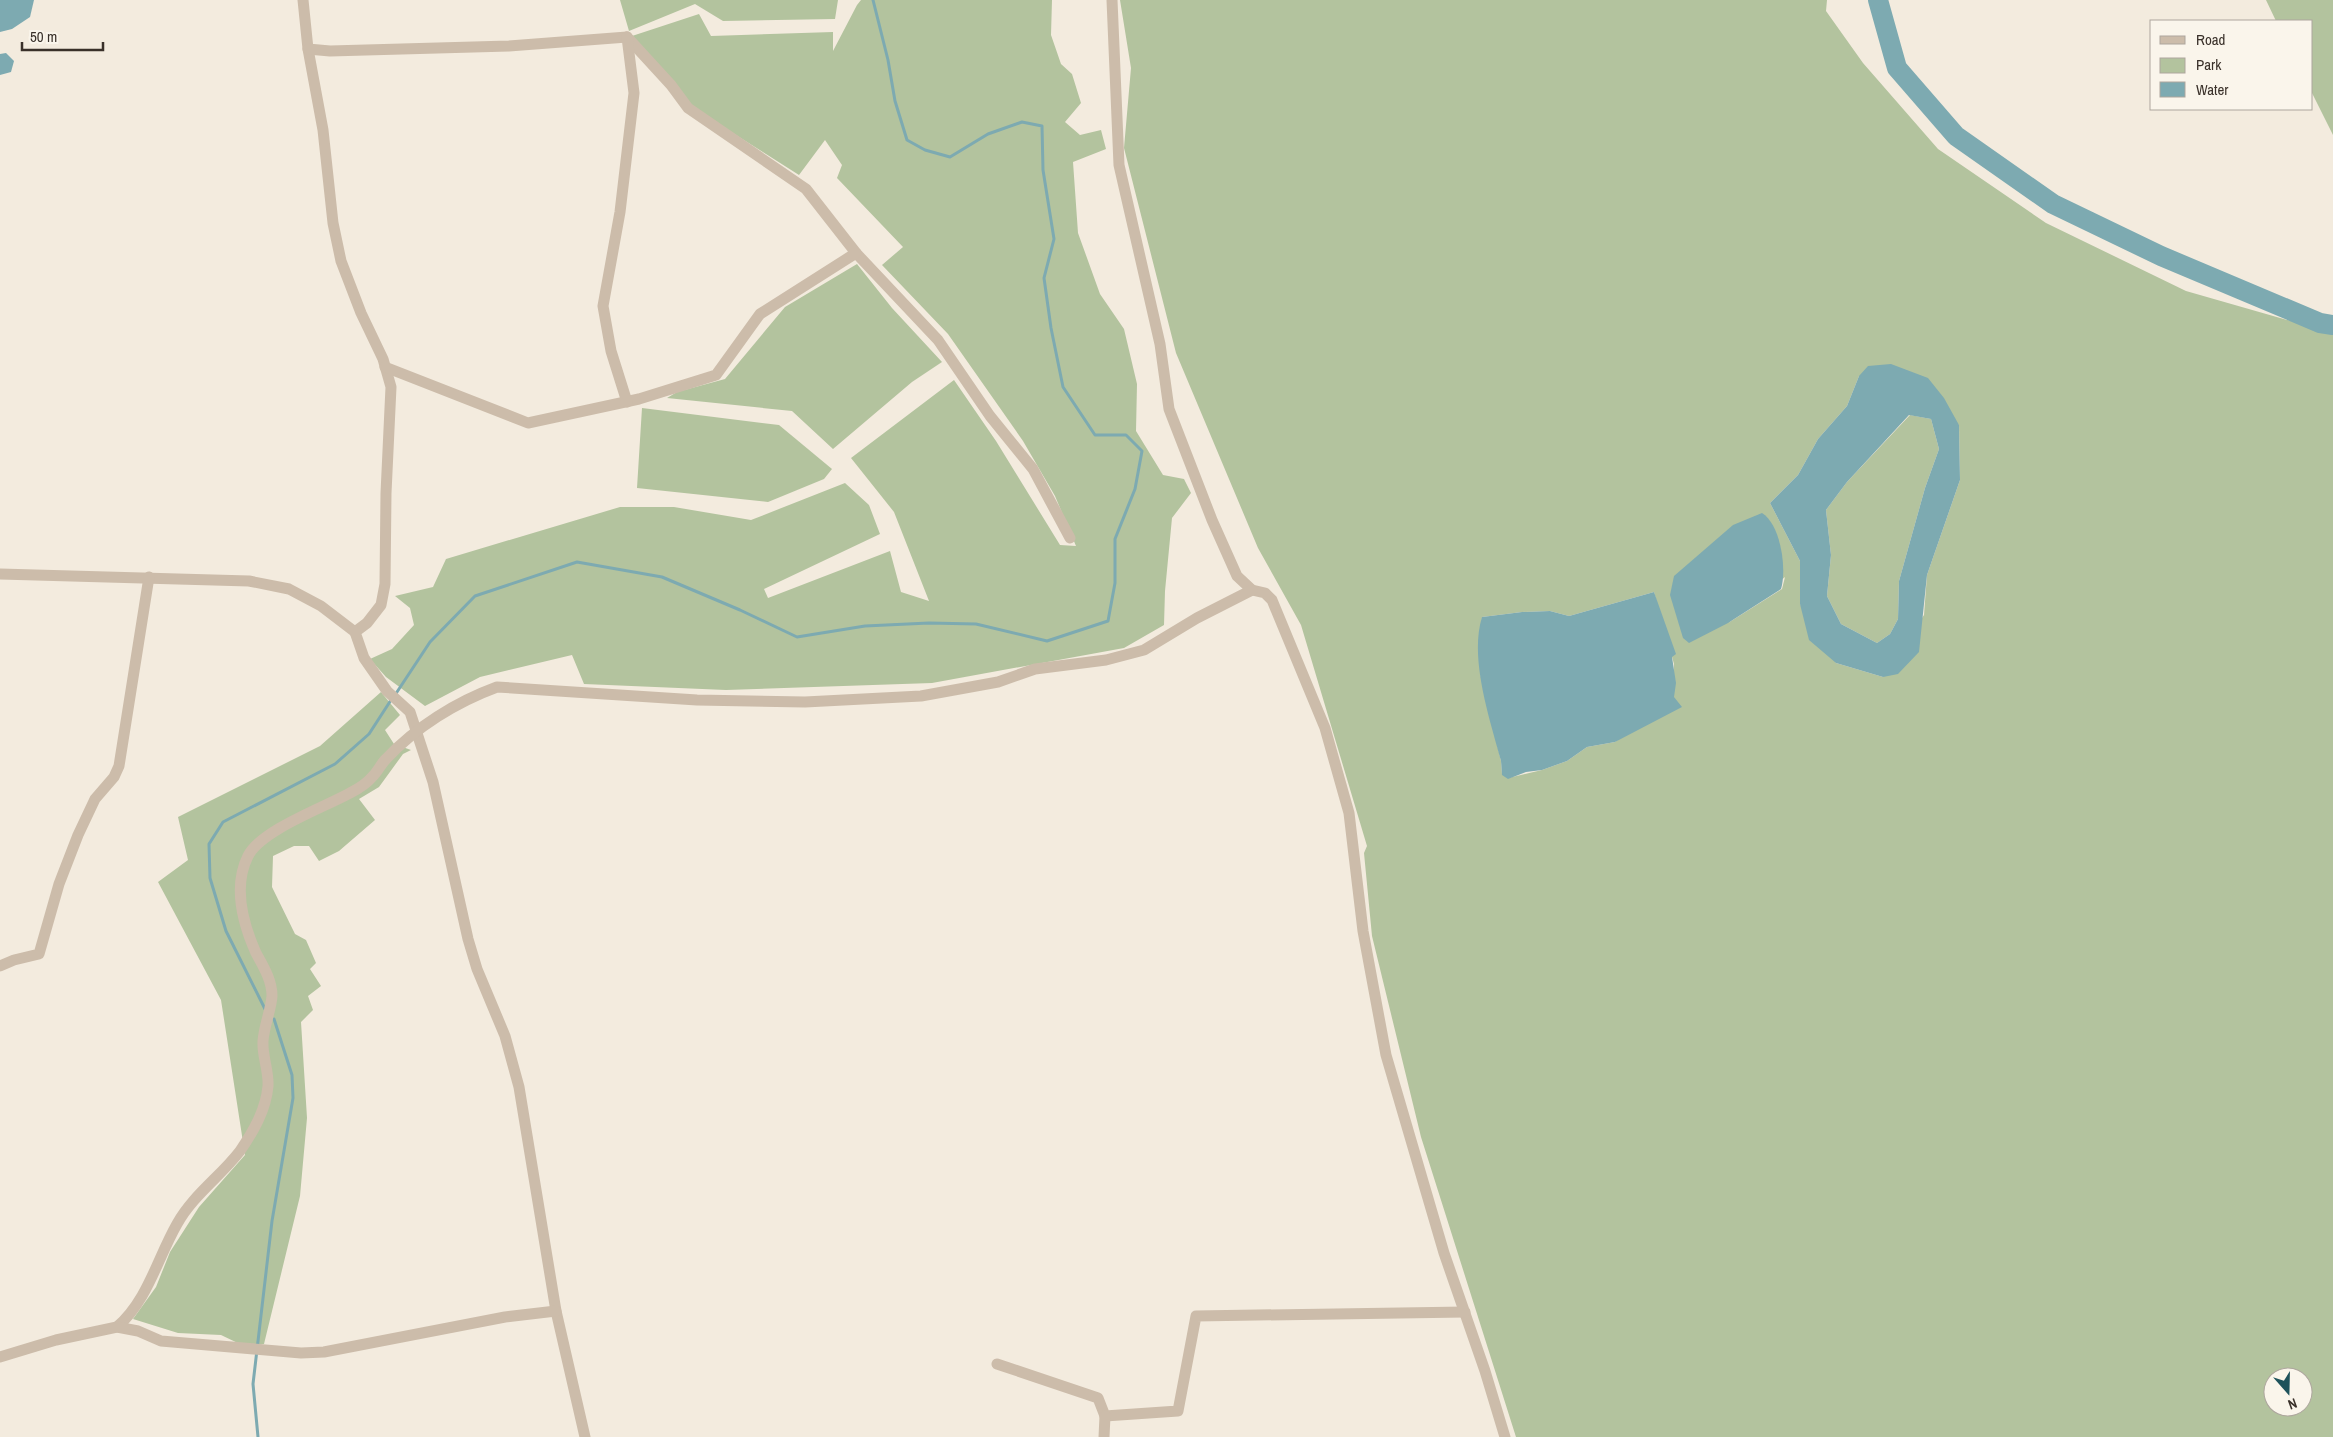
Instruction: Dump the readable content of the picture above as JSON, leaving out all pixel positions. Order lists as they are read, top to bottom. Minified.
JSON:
{"legend":["Road","Park","Water"],"scale_bar":"50 m","north":"bottom"}
